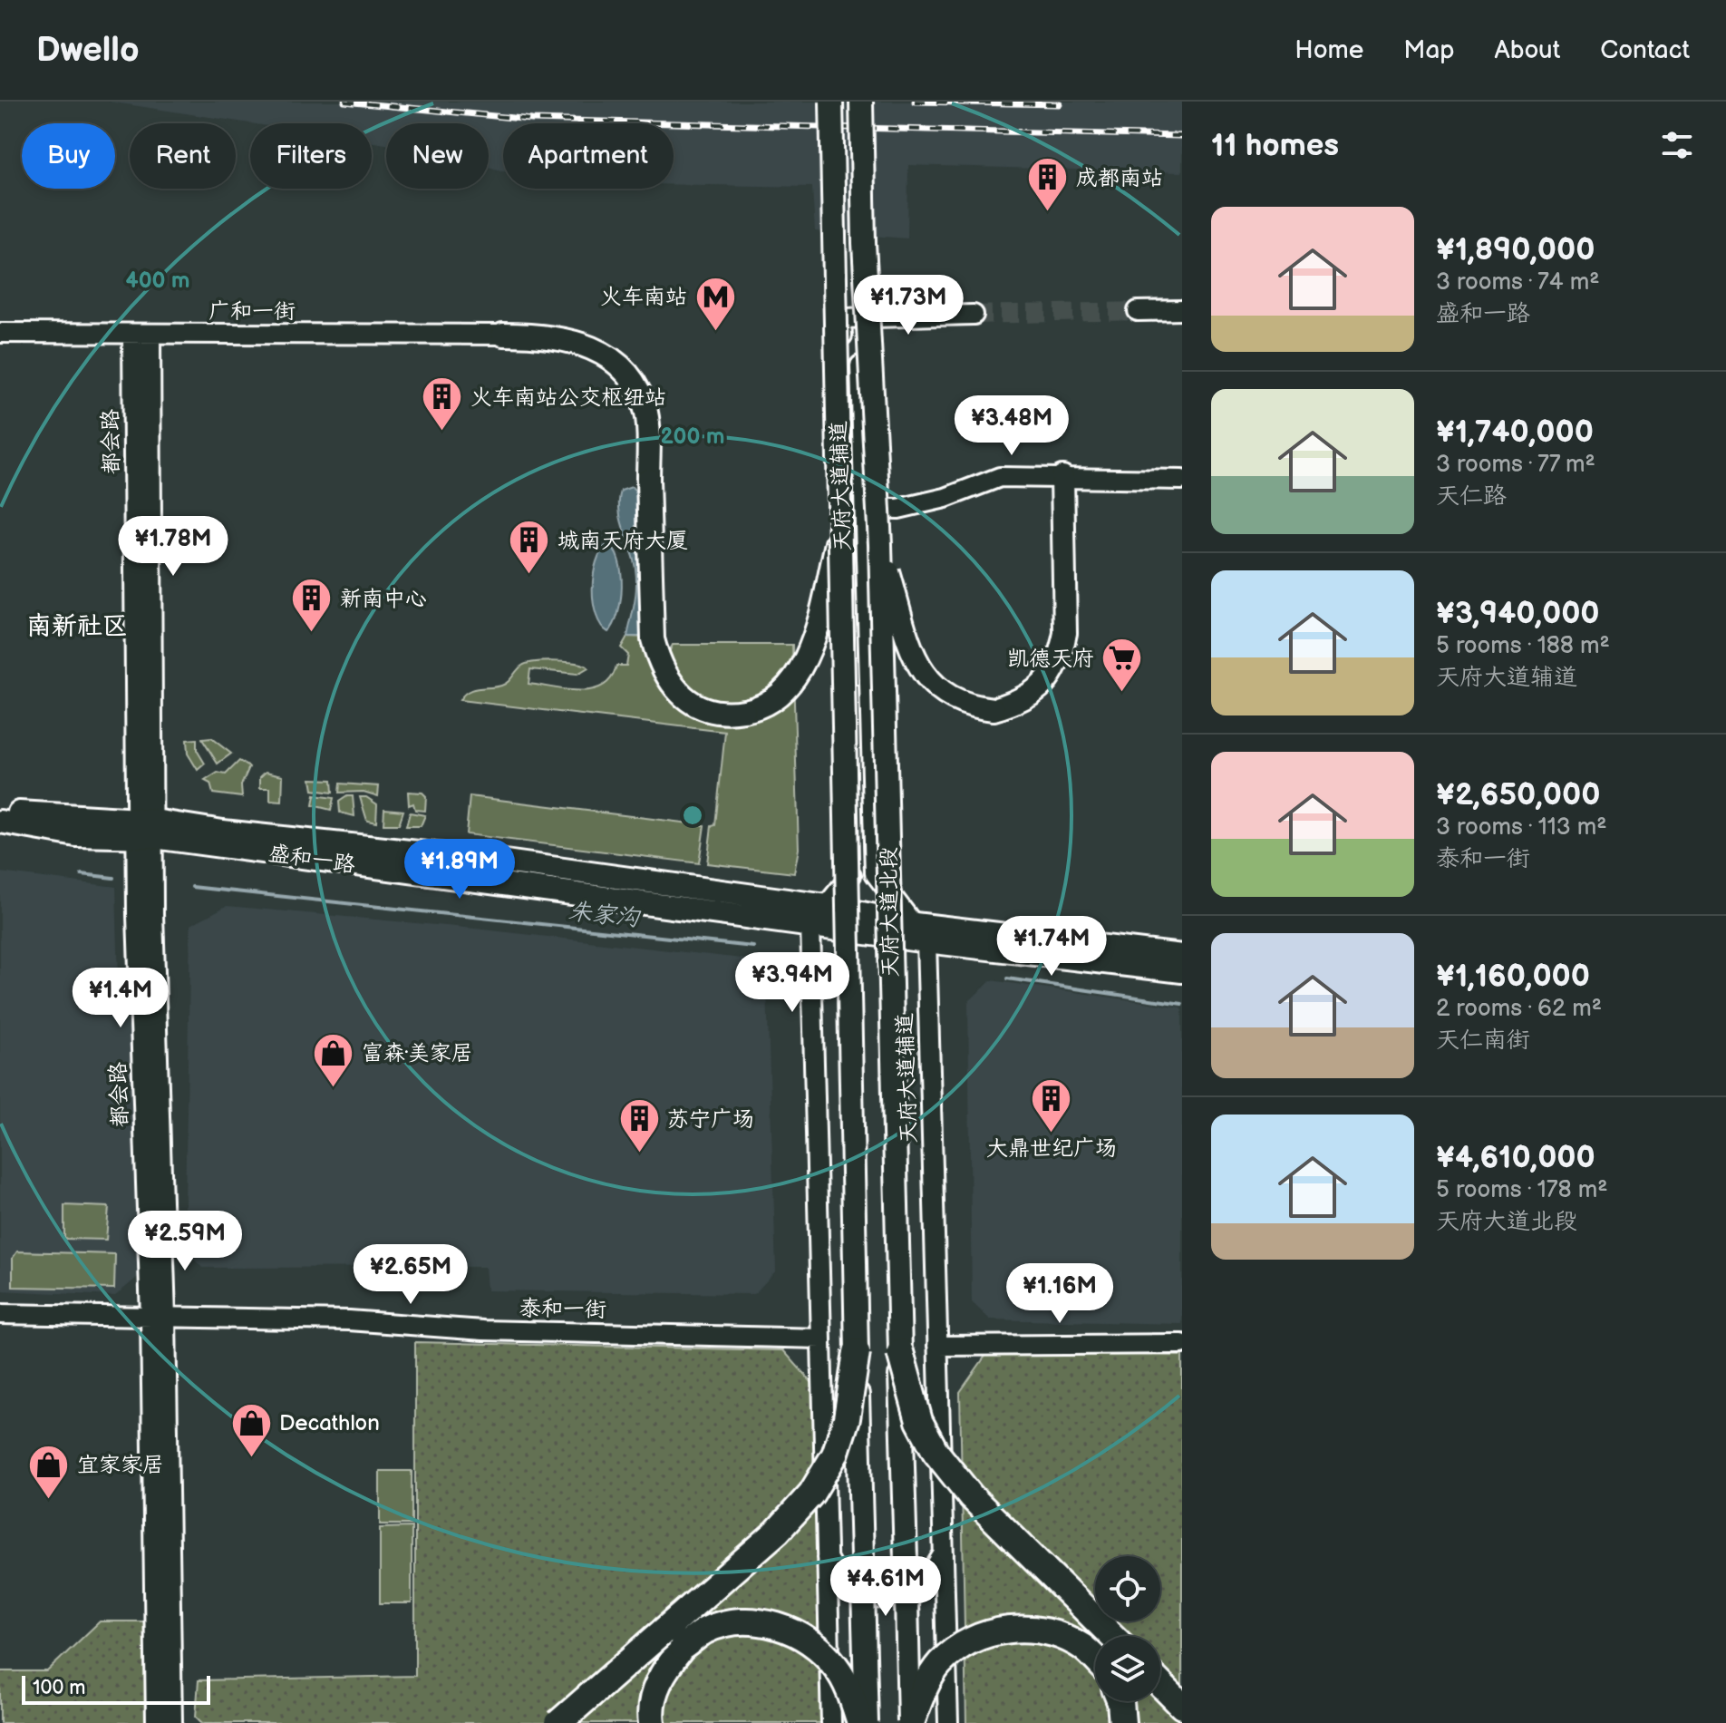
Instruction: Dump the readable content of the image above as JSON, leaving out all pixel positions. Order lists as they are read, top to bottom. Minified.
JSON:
{"streets":{"main road":["盛和一路","天府大道北段"],"street":["广和一街","都会路","天府大道辅道","泰和一街"]},"crossings":[["广和一街","都会路"],["都会路","盛和一路"],["都会路","泰和一街"],["天府大道辅道","盛和一路"]],"districts":["南新社区"],"water":["朱家沟"],"places":{"building":["成都南站","火车南站公交枢纽站","城南天府大厦","新南中心","大鼎世纪广场","苏宁广场"],"metro station":["火车南站"],"supermarket":["凯德天府"],"shop":["富森·美家居","Decathlon","宜家家居"]},"scale_bar":"100 m","page":{"header":"Dwello","nav":["Home","Map","About","Contact"],"heading":"11 homes","chip":["Buy","Rent","Filters","New","Apartment"],"list":[{"name":"¥1,890,000","note":"3 rooms · 74 m² · 盛和一路"},{"name":"¥1,740,000","note":"3 rooms · 77 m² · 天仁路"},{"name":"¥3,940,000","note":"5 rooms · 188 m² · 天府大道辅道"},{"name":"¥2,650,000","note":"3 rooms · 113 m² · 泰和一街"},{"name":"¥1,160,000","note":"2 rooms · 62 m² · 天仁南街"},{"name":"¥4,610,000","note":"5 rooms · 178 m² · 天府大道北段"}],"price":["¥1.73M","¥3.48M","¥1.78M","¥1.89M","¥1.74M","¥3.94M","¥1.4M","¥2.59M","¥2.65M","¥1.16M","¥4.61M"],"scale":"100 m"},"rings":["400 m","200 m"]}
